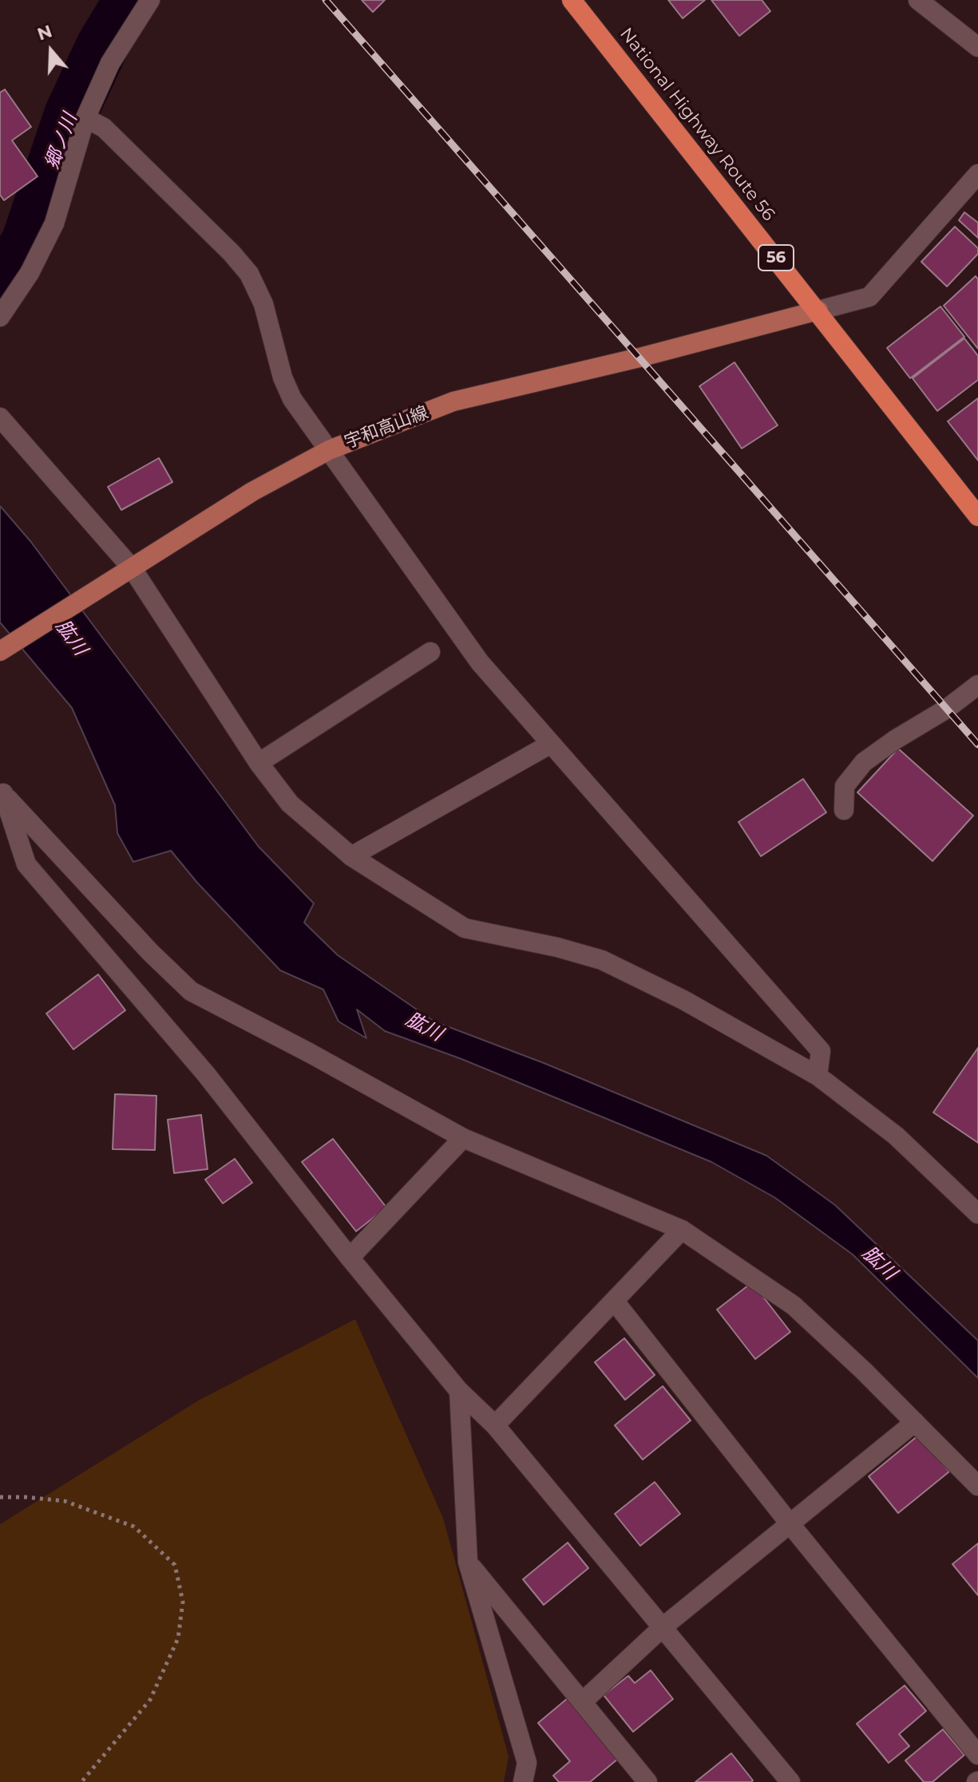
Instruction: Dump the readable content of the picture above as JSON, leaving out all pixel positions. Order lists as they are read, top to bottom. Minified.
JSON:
{"streets":{"highway":["National Highway Route 56","56"],"main road":["宇和高山線"]},"crossings":[["National Highway Route 56","宇和高山線"]],"water":["郷ノ川","肱川"],"north":"top"}
